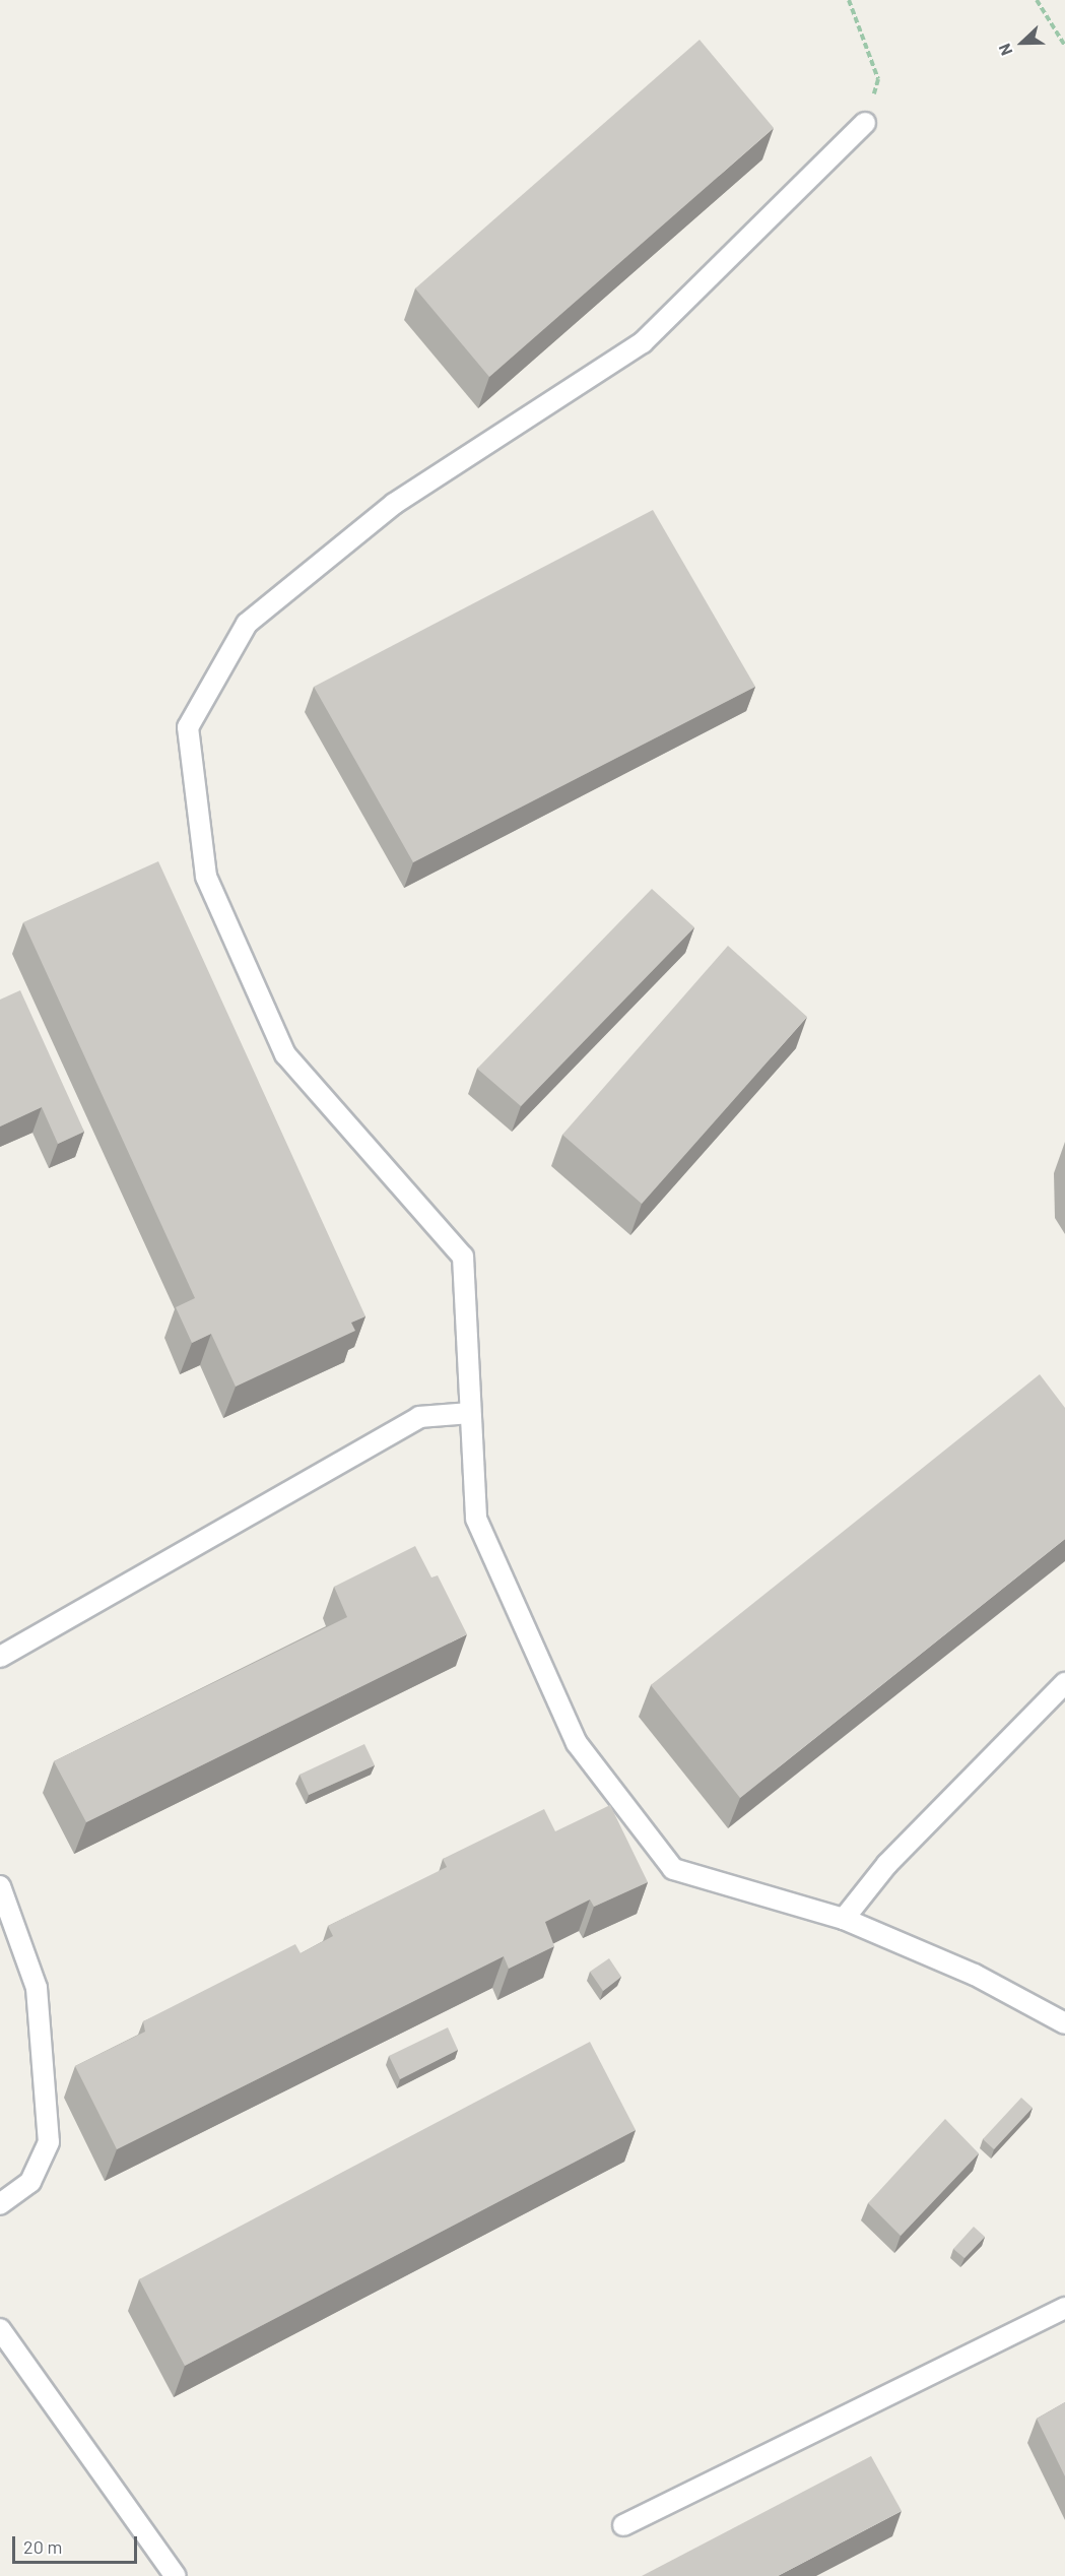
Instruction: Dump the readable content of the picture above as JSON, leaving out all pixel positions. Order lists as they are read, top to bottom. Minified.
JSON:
{"scale_bar":"20 m","north":"left"}
